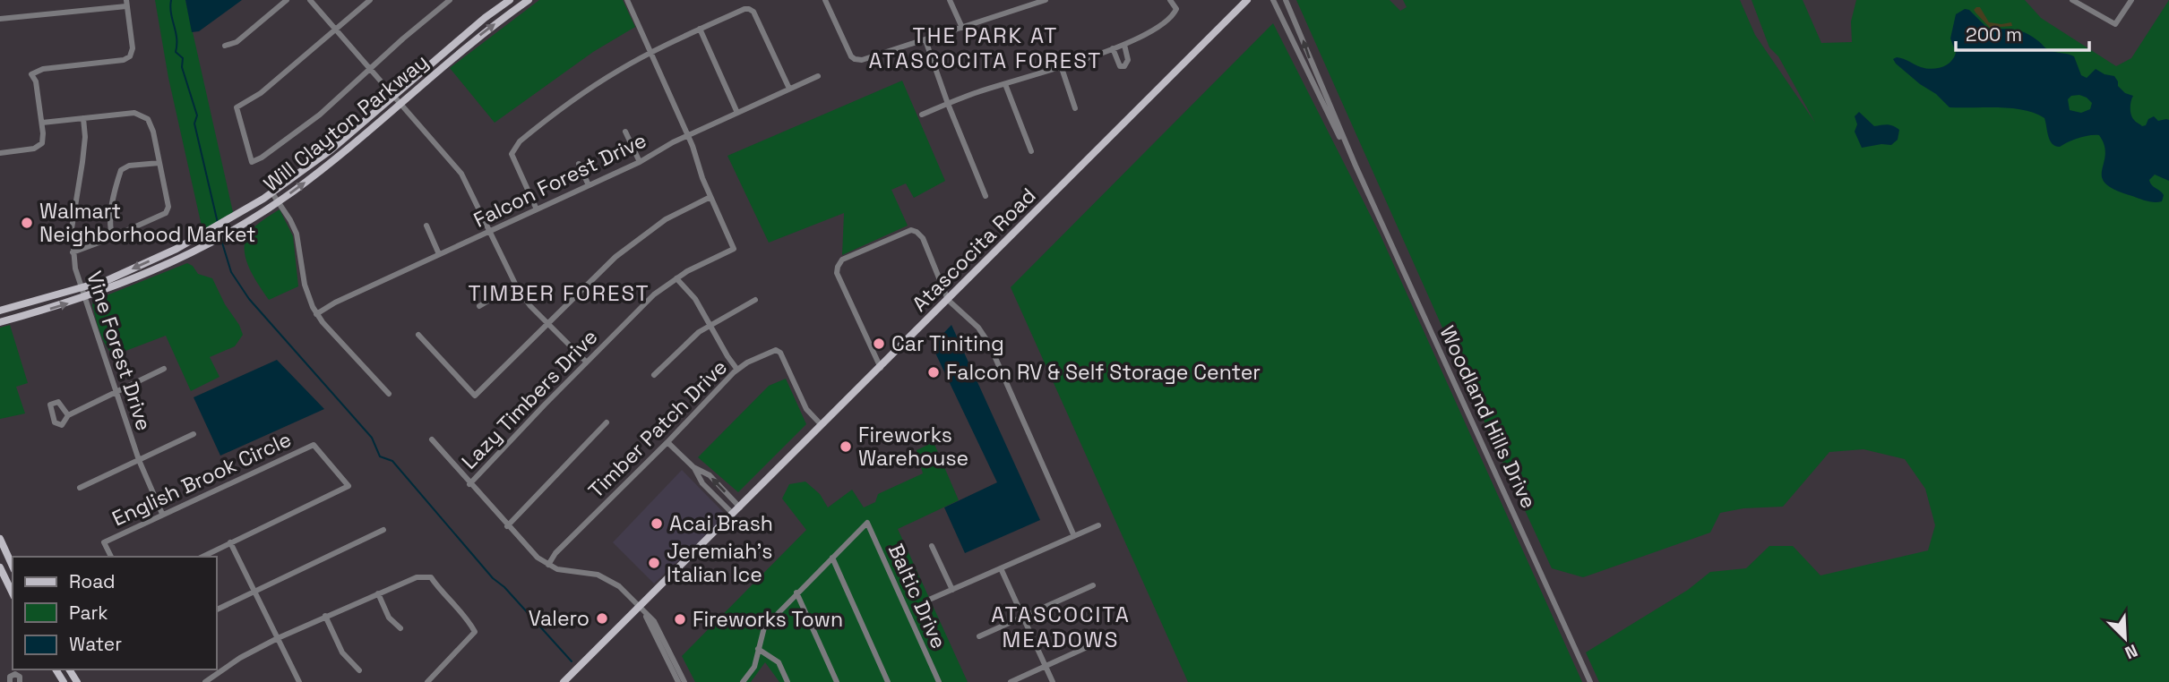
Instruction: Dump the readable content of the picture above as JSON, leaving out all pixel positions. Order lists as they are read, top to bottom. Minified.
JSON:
{"streets":{"main road":["Will Clayton Parkway","Atascocita Road"],"street":["Falcon Forest Drive","Vine Forest Drive","Lazy Timbers Drive","Woodland Hills Drive","Timber Patch Drive","English Brook Circle","Baltic Drive"]},"crossings":[["Will Clayton Parkway","Vine Forest Drive"],["Atascocita Road","Timber Patch Drive"],["Vine Forest Drive","English Brook Circle"]],"districts":["THE PARK AT ATASCOCITA FOREST","TIMBER FOREST","ATASCOCITA MEADOWS"],"places":["Walmart Neighborhood Market","Car Tiniting","Falcon RV & Self Storage Center","Fireworks Warehouse","Acai Brash","Jeremiah's Italian Ice","Valero","Fireworks Town"],"legend":["Road","Park","Water"],"scale_bar":"200 m","north":"bottom right"}
